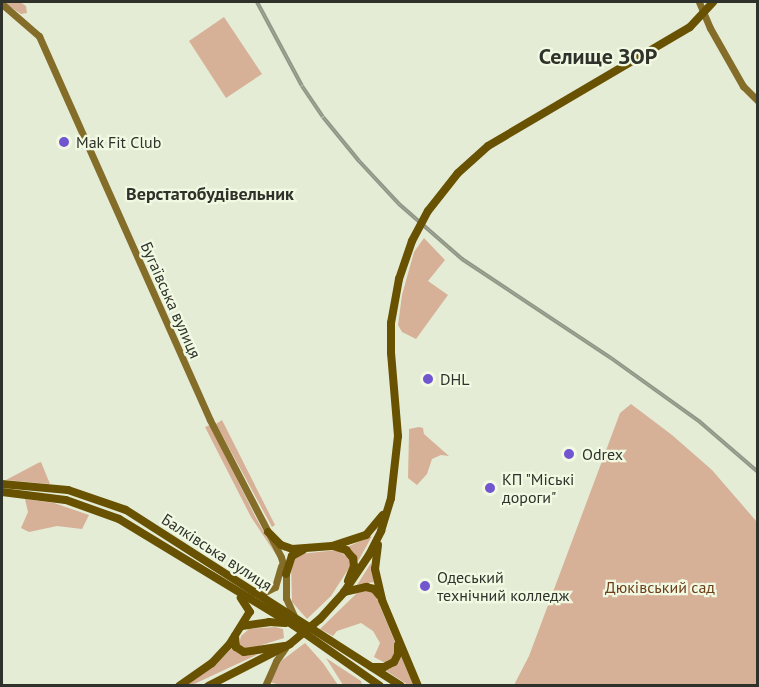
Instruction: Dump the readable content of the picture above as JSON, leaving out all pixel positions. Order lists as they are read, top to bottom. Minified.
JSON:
{"streets":{"main road":["Бугаївська вулиця","Балківська вулиця"]},"crossings":[["Бугаївська вулиця","Балківська вулиця"]],"districts":["Селище ЗОР","Верстатобудівельник"],"parks":["Дюківський сад"],"places":["Mak Fit Club","DHL","Odrex","КП \"Міські дороги\"","Одеський технічний колледж"]}
